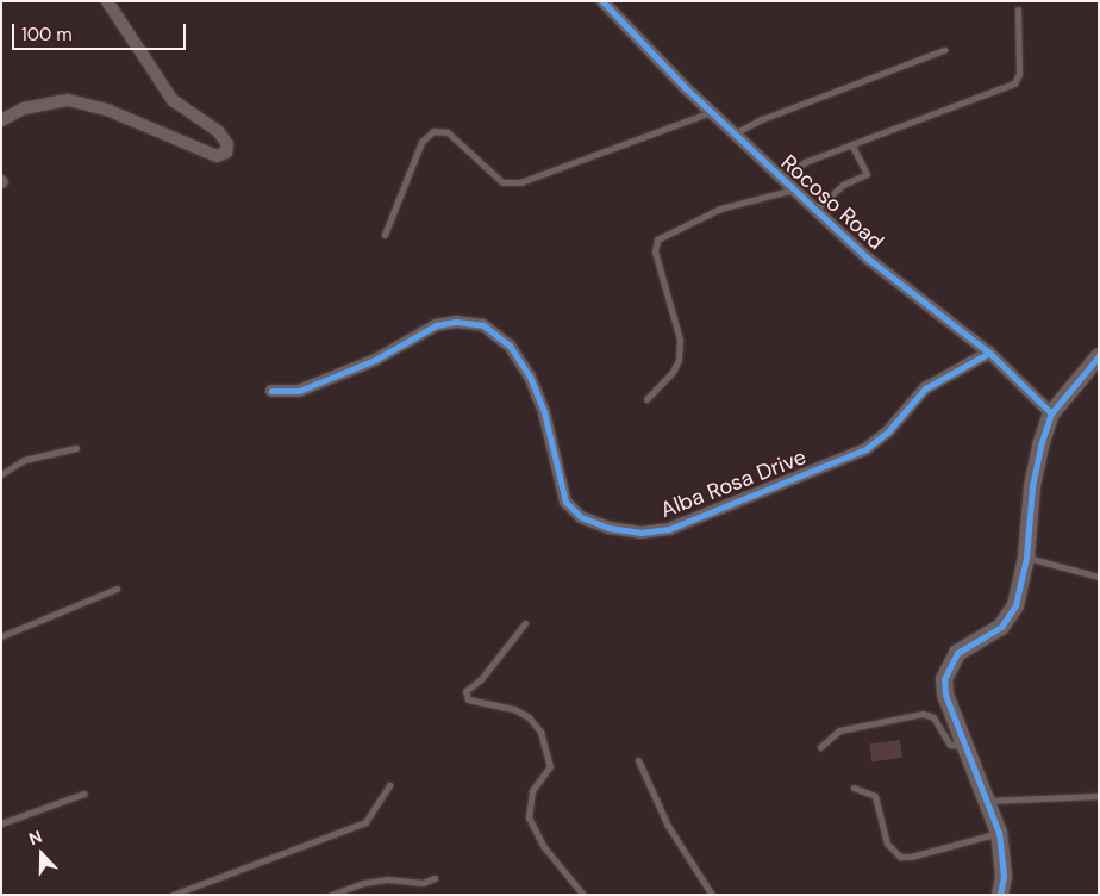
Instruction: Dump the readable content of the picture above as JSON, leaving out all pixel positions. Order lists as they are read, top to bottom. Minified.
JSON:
{"streets":{"street":["Rocoso Road","Alba Rosa Drive"]},"crossings":[["Rocoso Road","Alba Rosa Drive"]],"scale_bar":"100 m","north":"top"}
